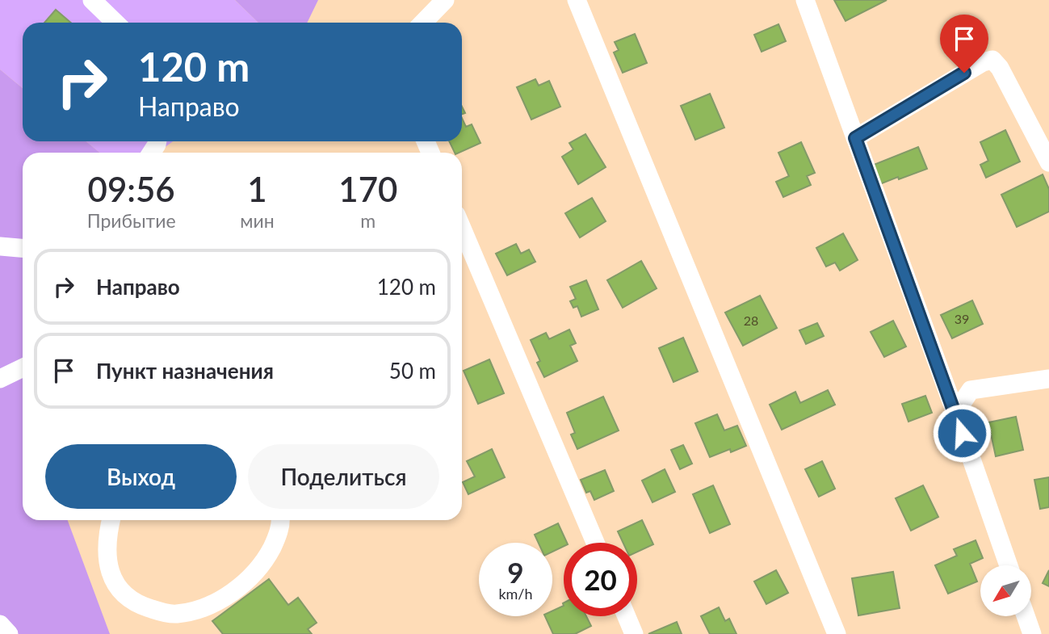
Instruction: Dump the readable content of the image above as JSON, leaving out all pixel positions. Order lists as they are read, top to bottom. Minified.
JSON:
{"house_numbers":["39","28"],"north":"bottom left","page":{"turn":["120 m","Направо"],"eta":["09:56","Прибытие","1","мин","170","m"],"list":[{"name":"Направо","value":"120 m"},{"name":"Пункт назначения","value":"50 m"}],"buttons":["Выход","Поделиться"],"speed":"9 km/h","limit":"20"}}
